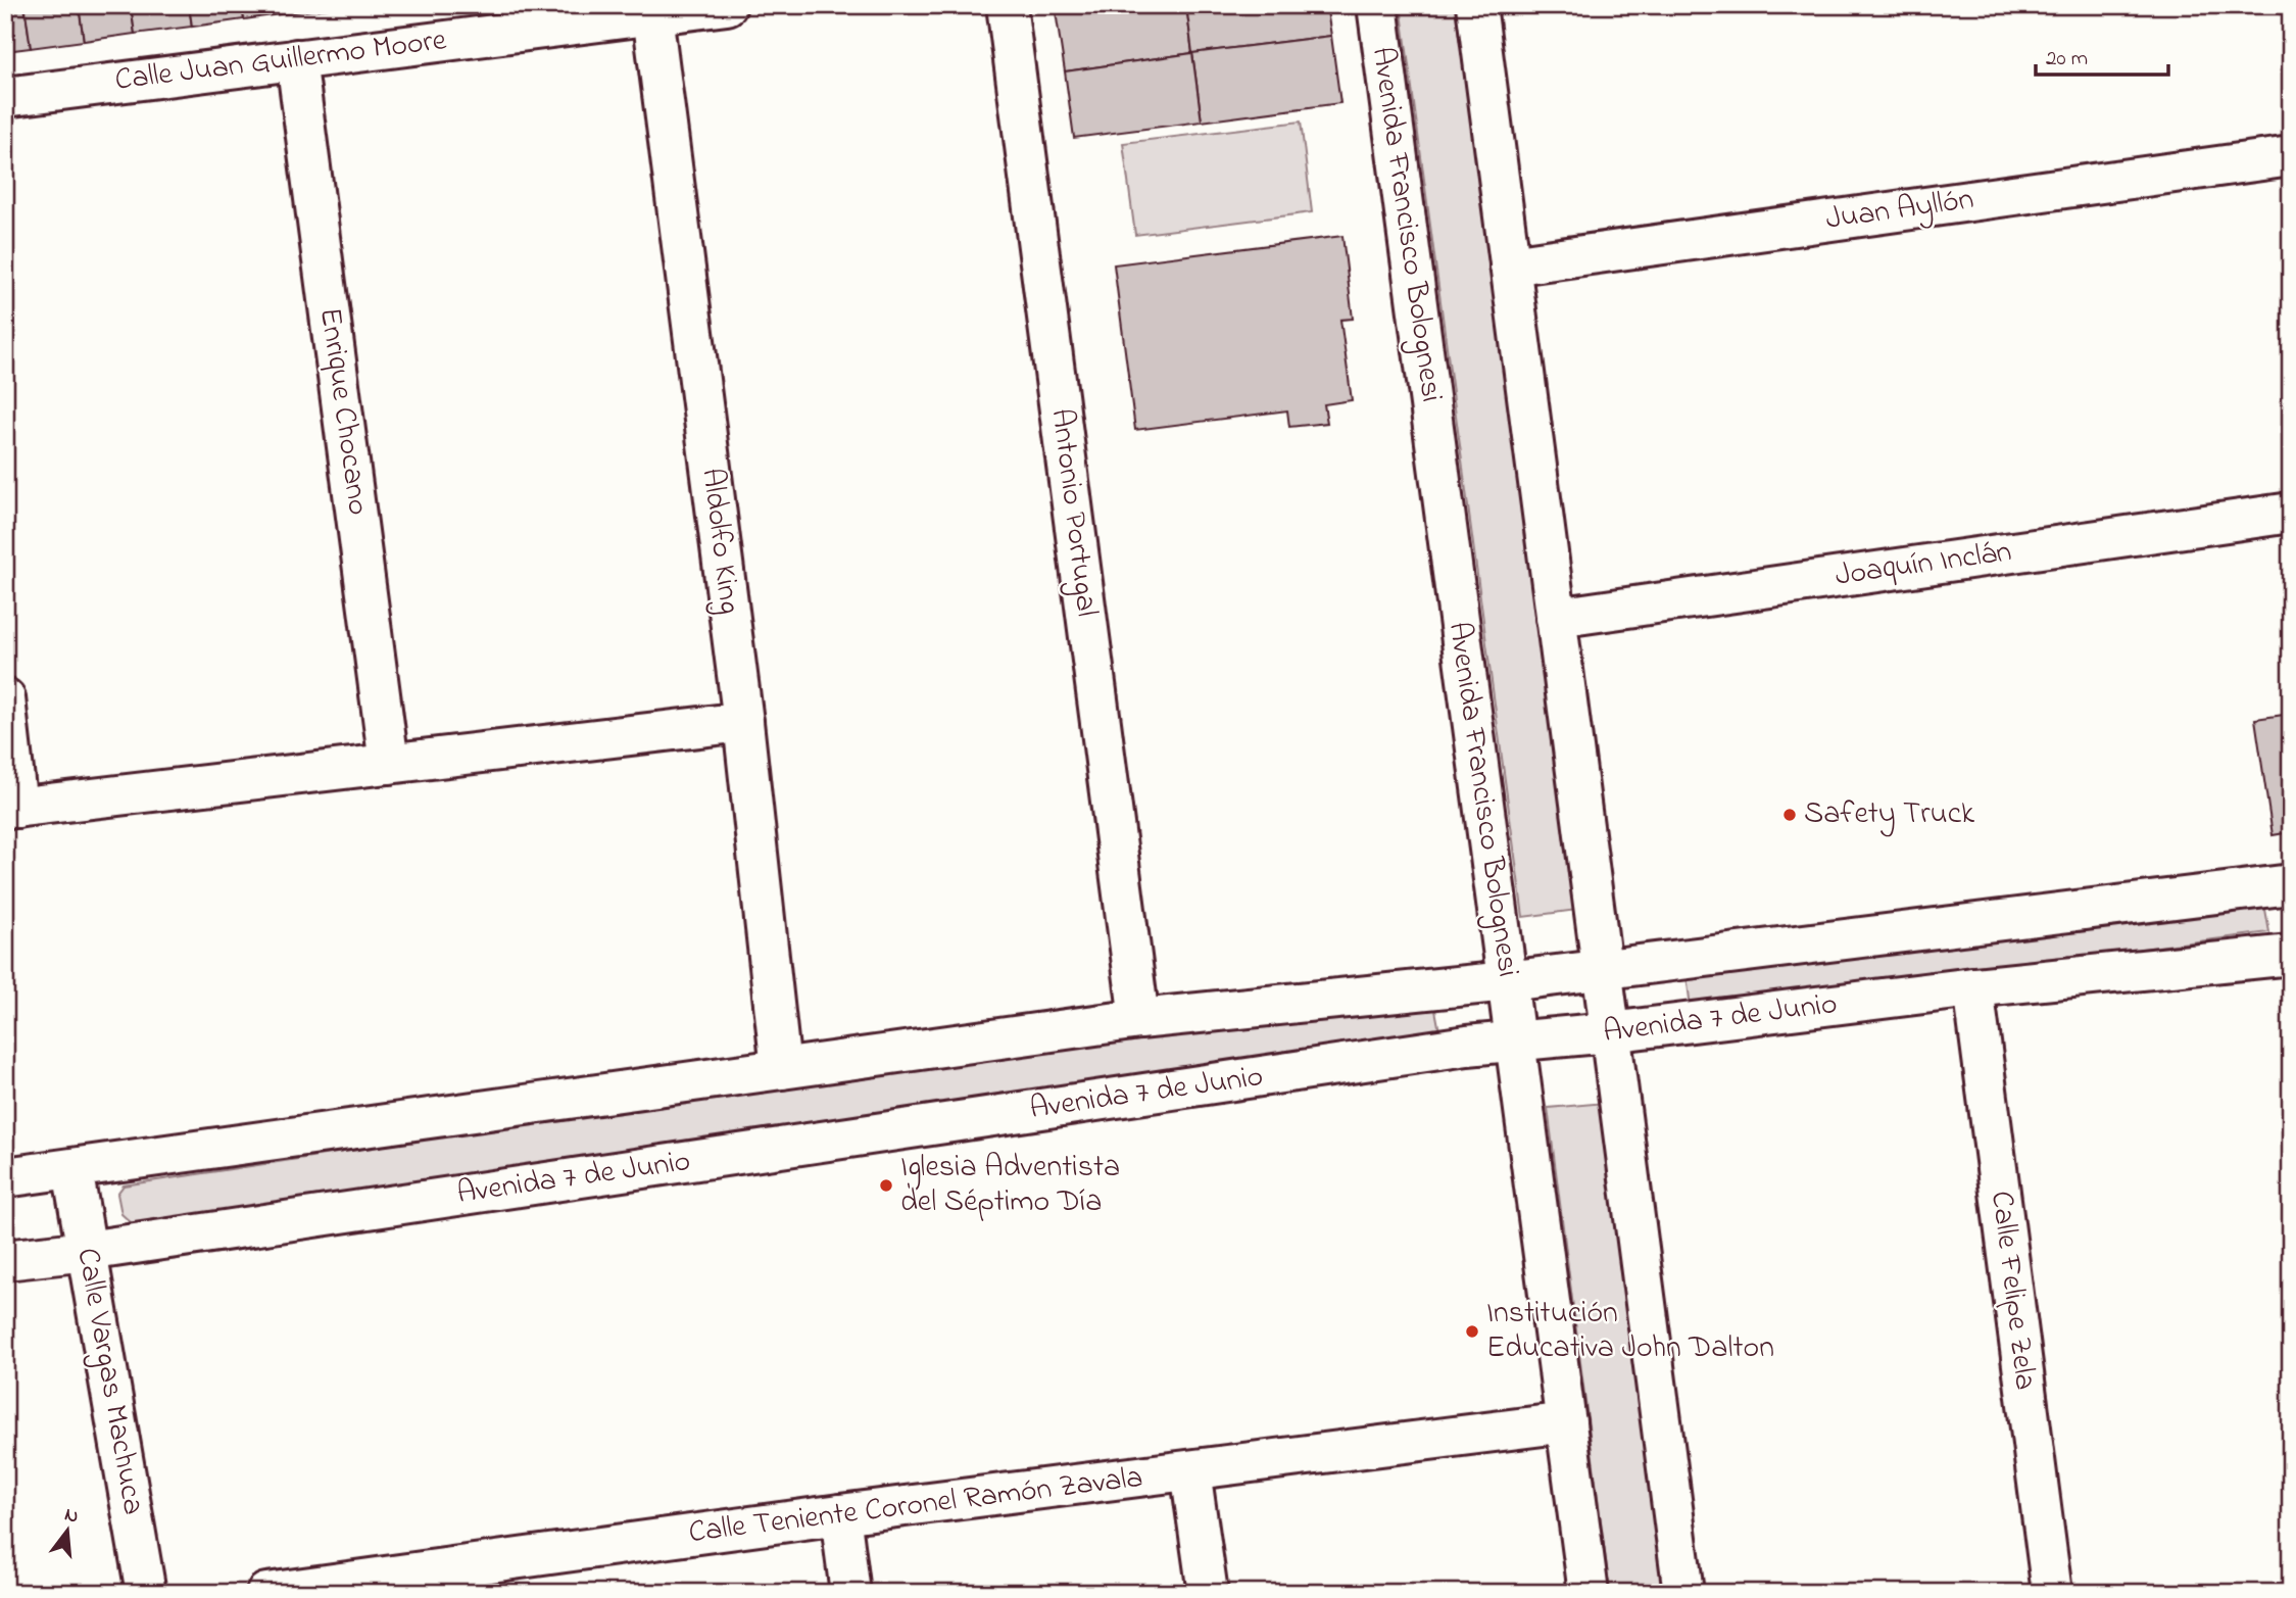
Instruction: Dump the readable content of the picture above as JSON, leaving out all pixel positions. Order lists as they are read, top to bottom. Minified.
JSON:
{"streets":{"street":["Calle Juan Guillermo Moore","Juan Ayllón","Avenida Francisco Bolognesi","Enrique Chocano","Antonio Portugal","Aldolfo King","Joaquín Inclán","Avenida 7 de Junio","Calle Felipe Zela","Calle Vargas Machuca","Calle Teniente Coronel Ramón Zavala"]},"crossings":[["Calle Juan Guillermo Moore","Enrique Chocano"],["Calle Juan Guillermo Moore","Aldolfo King"],["Avenida Francisco Bolognesi","Avenida 7 de Junio"],["Avenida Francisco Bolognesi","Calle Teniente Coronel Ramón Zavala"],["Avenida 7 de Junio","Calle Felipe Zela"],["Avenida 7 de Junio","Calle Vargas Machuca"]],"places":["Safety Truck","Iglesia Adventista del Séptimo Día","Institución Educativa John Dalton"],"scale_bar":"20 m","north":"top"}
